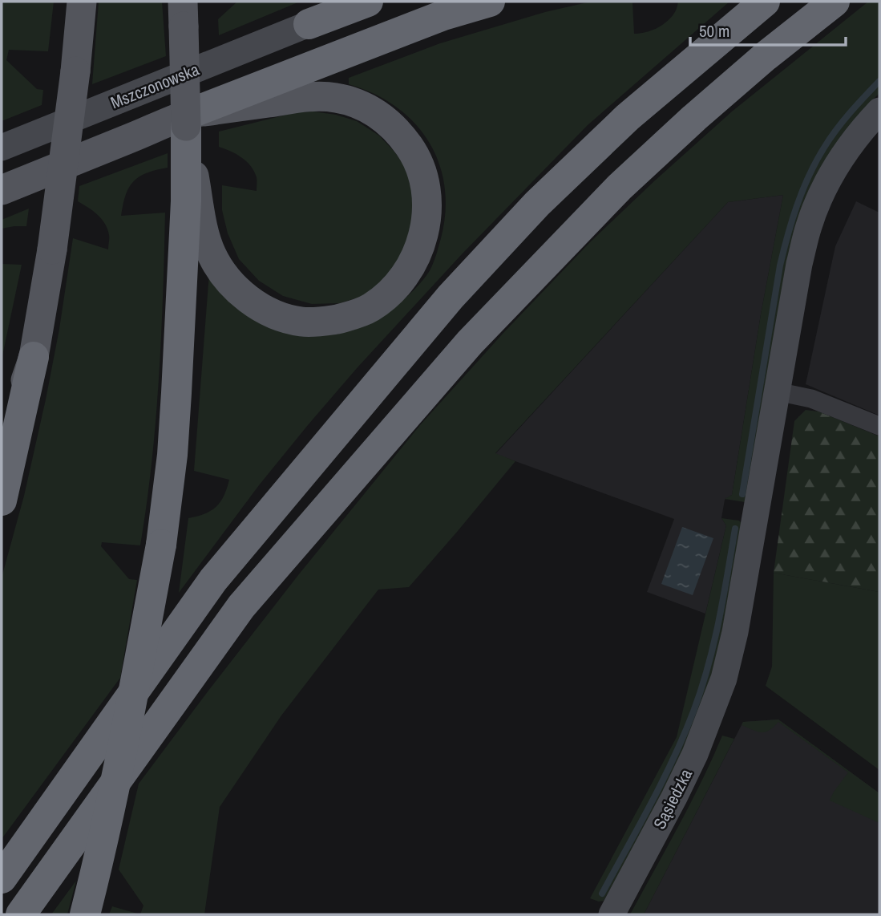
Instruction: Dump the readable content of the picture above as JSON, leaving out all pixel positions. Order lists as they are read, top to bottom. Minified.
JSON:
{"streets":{"street":["Mszczonowska","Sąsiedzka"]},"scale_bar":"50 m"}
